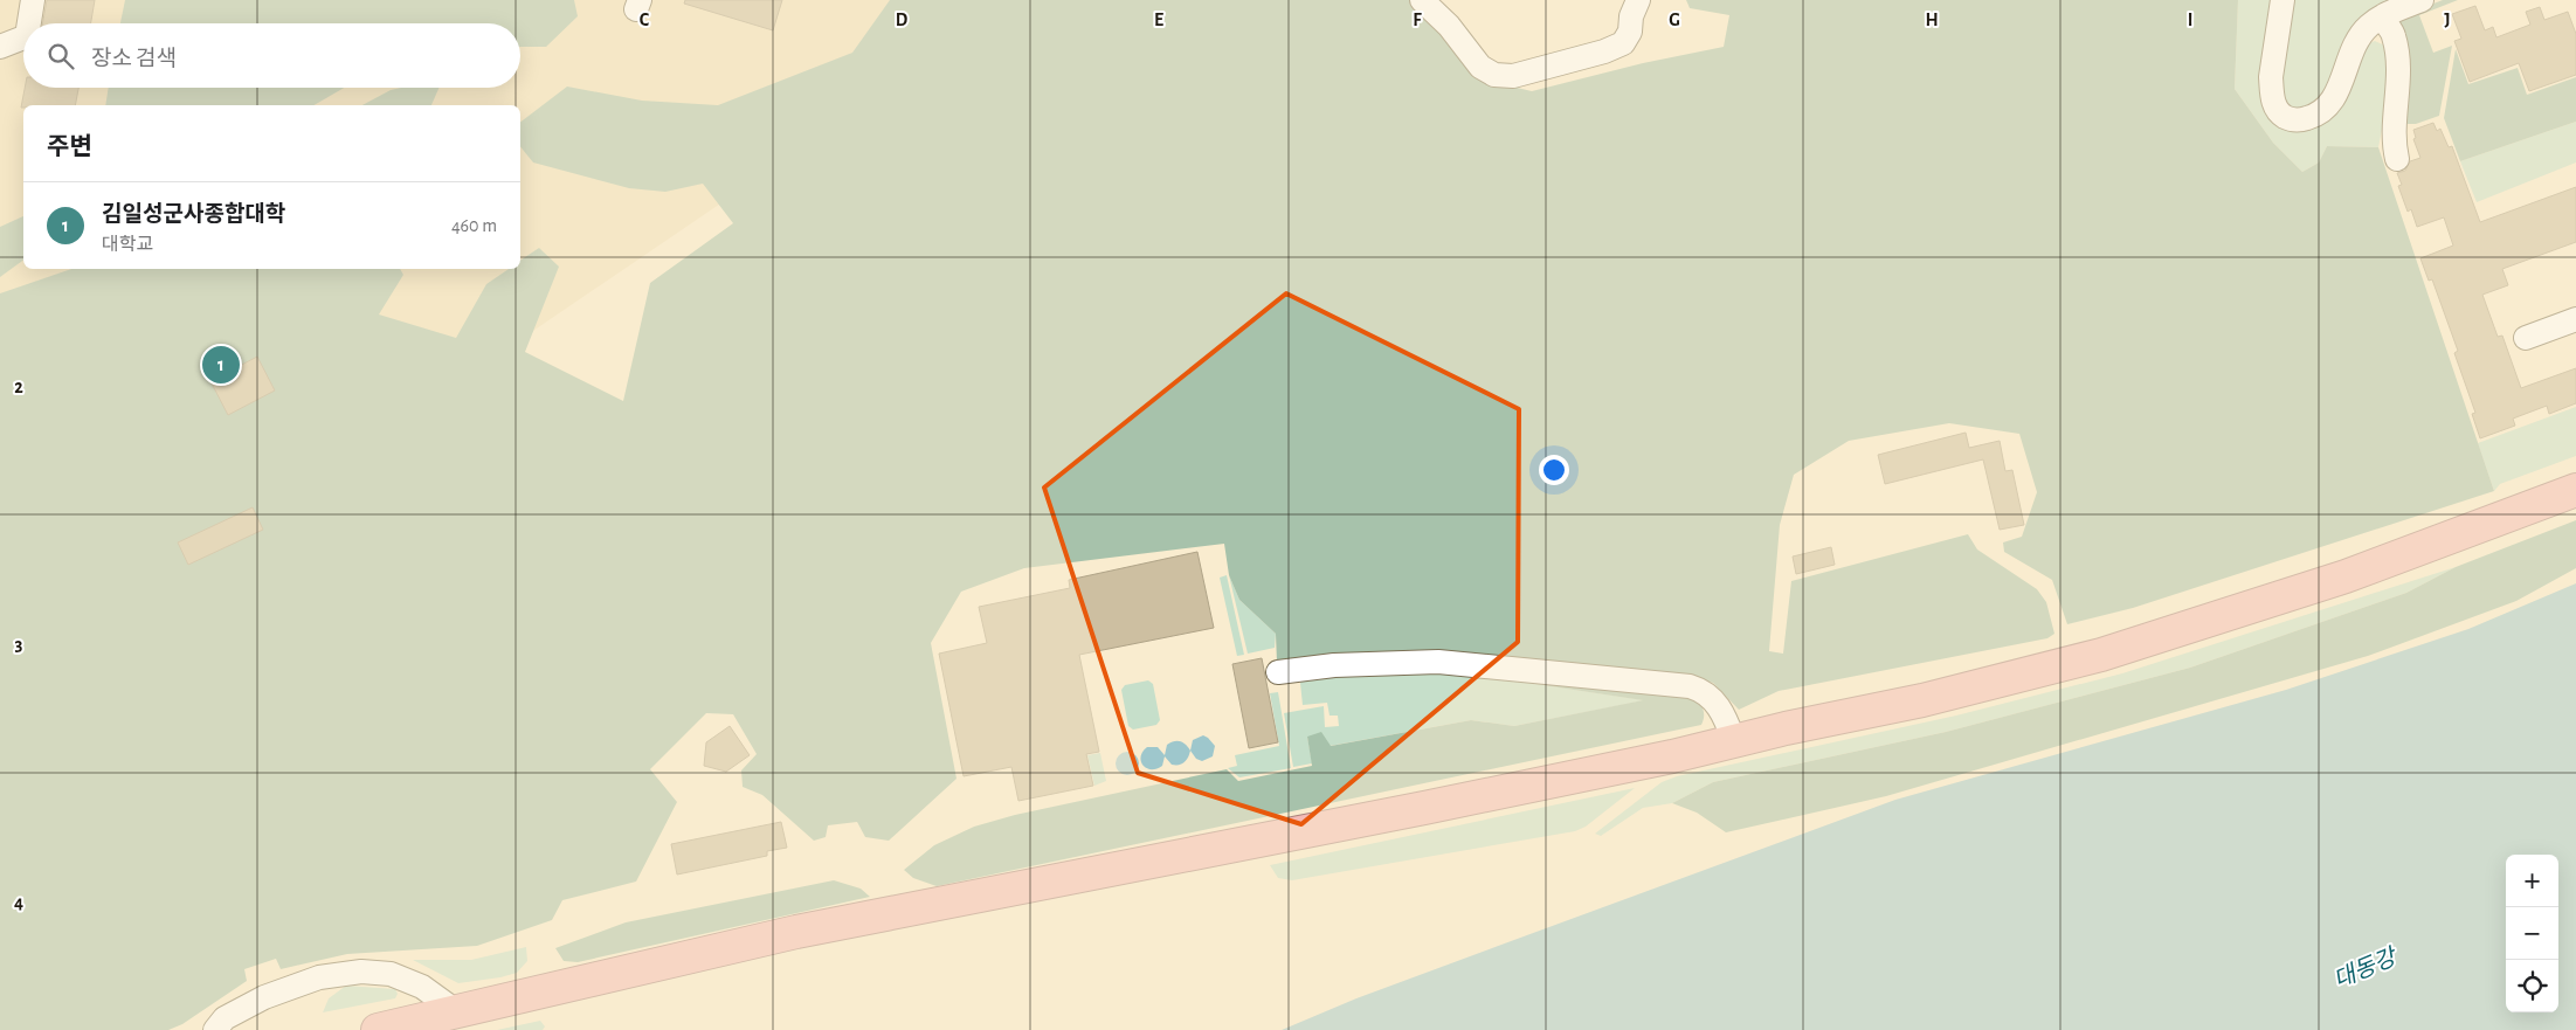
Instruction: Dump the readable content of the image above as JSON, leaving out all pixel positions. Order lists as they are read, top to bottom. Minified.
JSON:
{"water":["대동강"],"page":{"search":"장소 검색","heading":"주변","list":[{"mark":"1","name":"김일성군사종합대학","note":"대학교","value":"460 m"}],"pins":"1","map_buttons":["+","−"]},"grid":{"columns":["C","D","E","F","G","H","I","J"],"rows":["2","3","4"]}}
